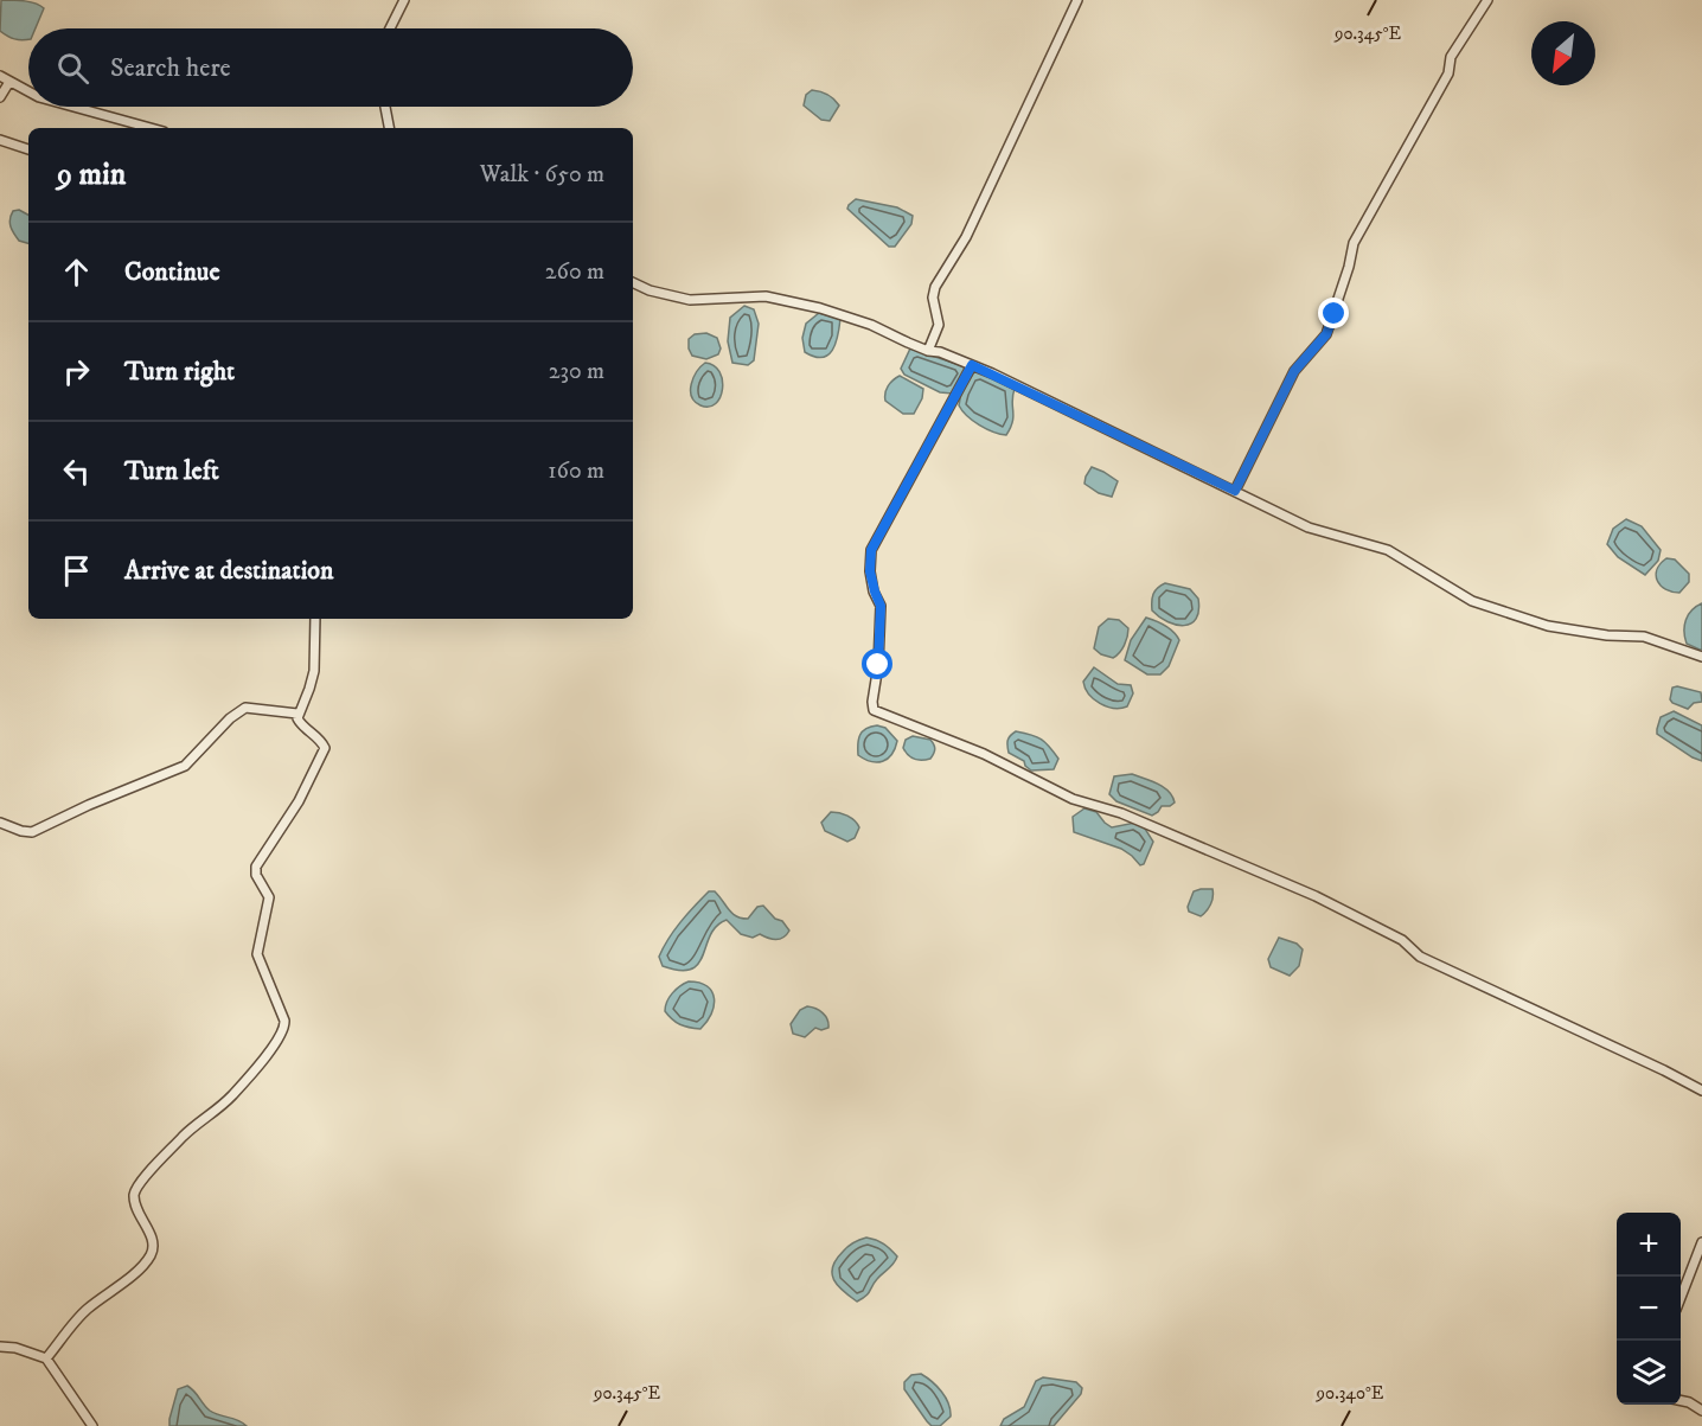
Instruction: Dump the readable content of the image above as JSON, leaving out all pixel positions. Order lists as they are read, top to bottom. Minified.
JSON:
{"north":"bottom left","page":{"search":"Search here","heading":["9 min","Walk · 650 m"],"list":[["Continue","260 m"],["Turn right","230 m"],["Turn left","160 m"],"Arrive at destination"],"map_buttons":["+","−"]},"coordinates":["90.345°E","90.340°E"]}
